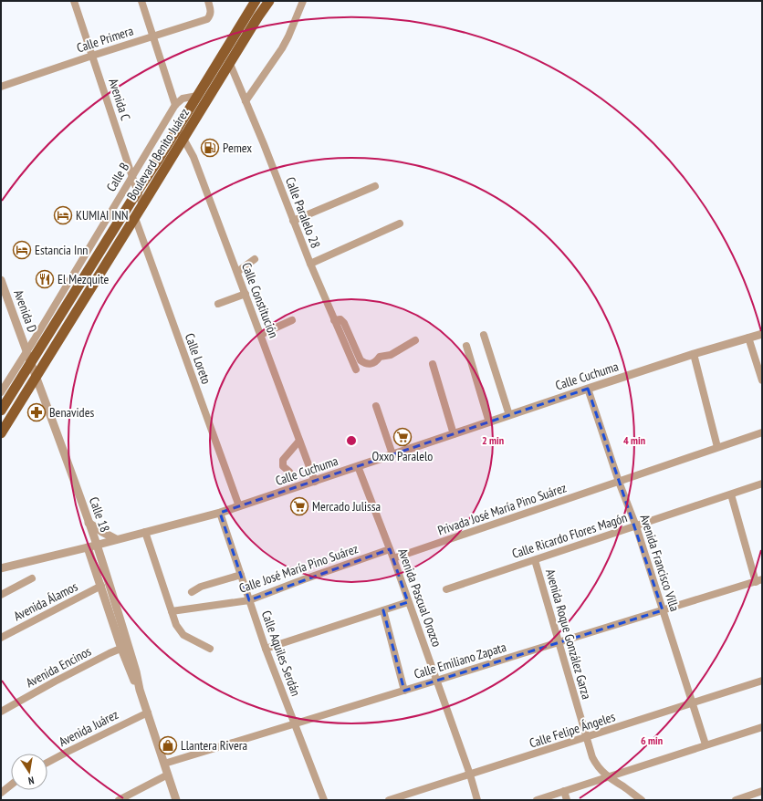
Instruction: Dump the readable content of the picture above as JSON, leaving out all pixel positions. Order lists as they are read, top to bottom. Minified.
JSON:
{"streets":{"main road":["Boulevard Benito Juárez"],"street":["Calle Primera","Avenida C","Calle B","Calle Paralelo 28","Calle Constitución","Avenida D","Calle Loreto","Calle Cuchuma","Privada José María Pino Suárez","Calle 18","Calle Ricardo Flores Magón","Avenida Francisco Villa","Calle José María Pino Suárez","Avenida Pascual Orozco","Avenida Álamos","Avenida Roque González Garza","Calle Aquiles Serdán","Calle Emiliano Zapata","Avenida Encinos","Avenida Juárez","Calle Felipe Ángeles"]},"crossings":[["Calle Primera","Avenida C"],["Avenida C","Boulevard Benito Juárez"],["Avenida C","Calle B"],["Boulevard Benito Juárez","Calle Paralelo 28"],["Boulevard Benito Juárez","Calle Constitución"],["Boulevard Benito Juárez","Calle Loreto"],["Boulevard Benito Juárez","Calle 18"],["Calle B","Avenida D"],["Calle B","Calle 18"],["Calle Constitución","Calle Cuchuma"],["Avenida D","Calle 18"],["Calle Loreto","Calle Cuchuma"],["Calle Cuchuma","Calle 18"],["Calle Cuchuma","Avenida Francisco Villa"],["Calle Cuchuma","Avenida Pascual Orozco"],["Calle Cuchuma","Calle Aquiles Serdán"],["Privada José María Pino Suárez","Avenida Francisco Villa"],["Privada José María Pino Suárez","Avenida Pascual Orozco"],["Calle 18","Avenida Álamos"],["Calle 18","Calle Emiliano Zapata"],["Calle 18","Avenida Encinos"],["Calle 18","Avenida Juárez"],["Calle Ricardo Flores Magón","Avenida Francisco Villa"],["Calle Ricardo Flores Magón","Avenida Roque González Garza"],["Avenida Francisco Villa","Calle Emiliano Zapata"],["Avenida Francisco Villa","Calle Felipe Ángeles"],["Calle José María Pino Suárez","Avenida Pascual Orozco"],["Calle José María Pino Suárez","Calle Aquiles Serdán"],["Avenida Pascual Orozco","Calle Emiliano Zapata"],["Avenida Pascual Orozco","Calle Felipe Ángeles"],["Avenida Roque González Garza","Calle Emiliano Zapata"],["Avenida Roque González Garza","Calle Felipe Ángeles"],["Calle Aquiles Serdán","Calle Emiliano Zapata"]],"places":{"fuel station":["Pemex"],"hotel":["KUMIAI INN","Estancia Inn"],"restaurant":["El Mezquite"],"pharmacy":["Benavides"],"supermarket":["Oxxo Paralelo","Mercado Julissa"],"shop":["Llantera Rivera"]},"north":"bottom","rings":["2 min","4 min","6 min"]}
